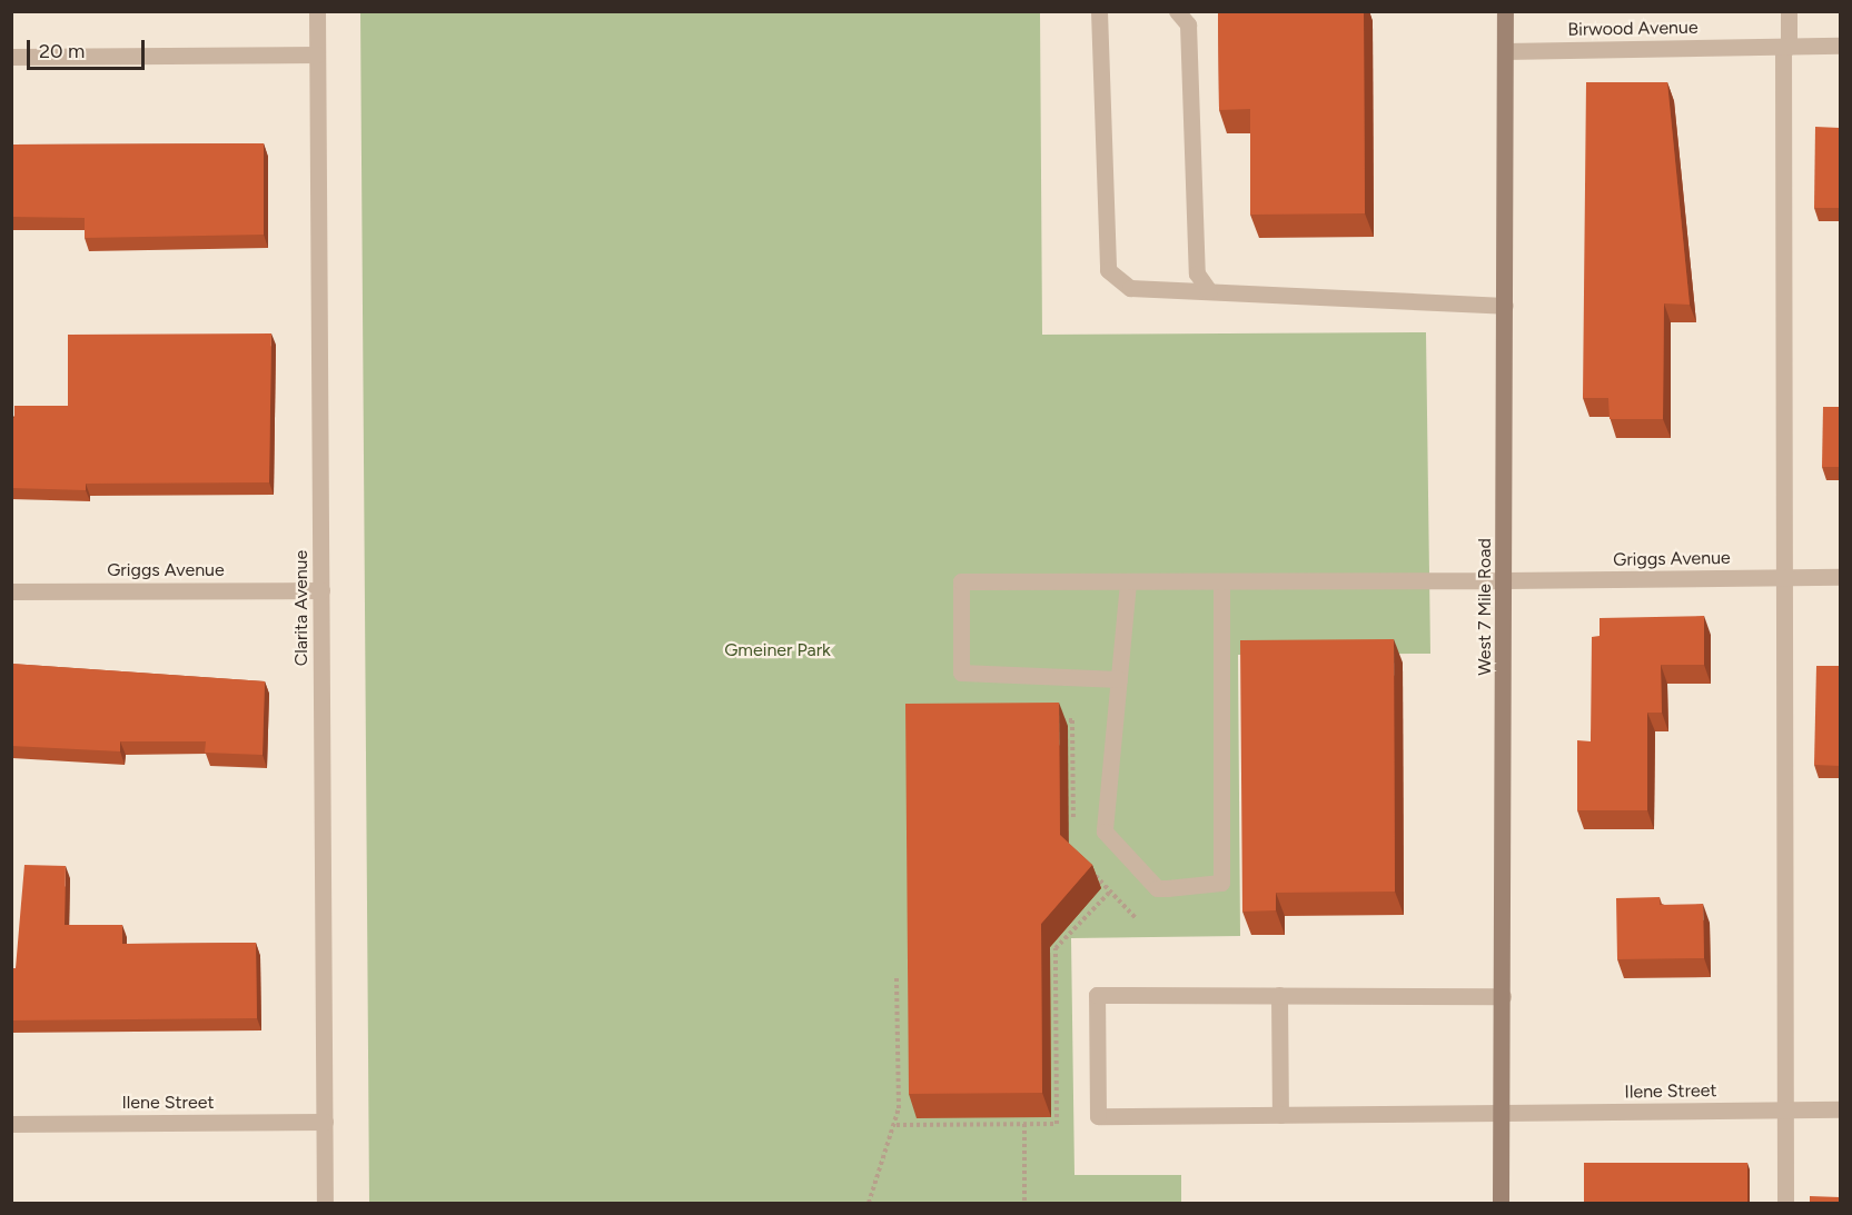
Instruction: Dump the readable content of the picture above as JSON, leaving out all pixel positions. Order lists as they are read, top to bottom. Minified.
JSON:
{"streets":{"main road":["West 7 Mile Road"],"street":["Birwood Avenue","Griggs Avenue","Clarita Avenue","Ilene Street"]},"crossings":[["Birwood Avenue","West 7 Mile Road"],["Griggs Avenue","West 7 Mile Road"],["Griggs Avenue","Clarita Avenue"],["West 7 Mile Road","Ilene Street"],["Clarita Avenue","Ilene Street"]],"parks":["Gmeiner Park"],"scale_bar":"20 m"}
